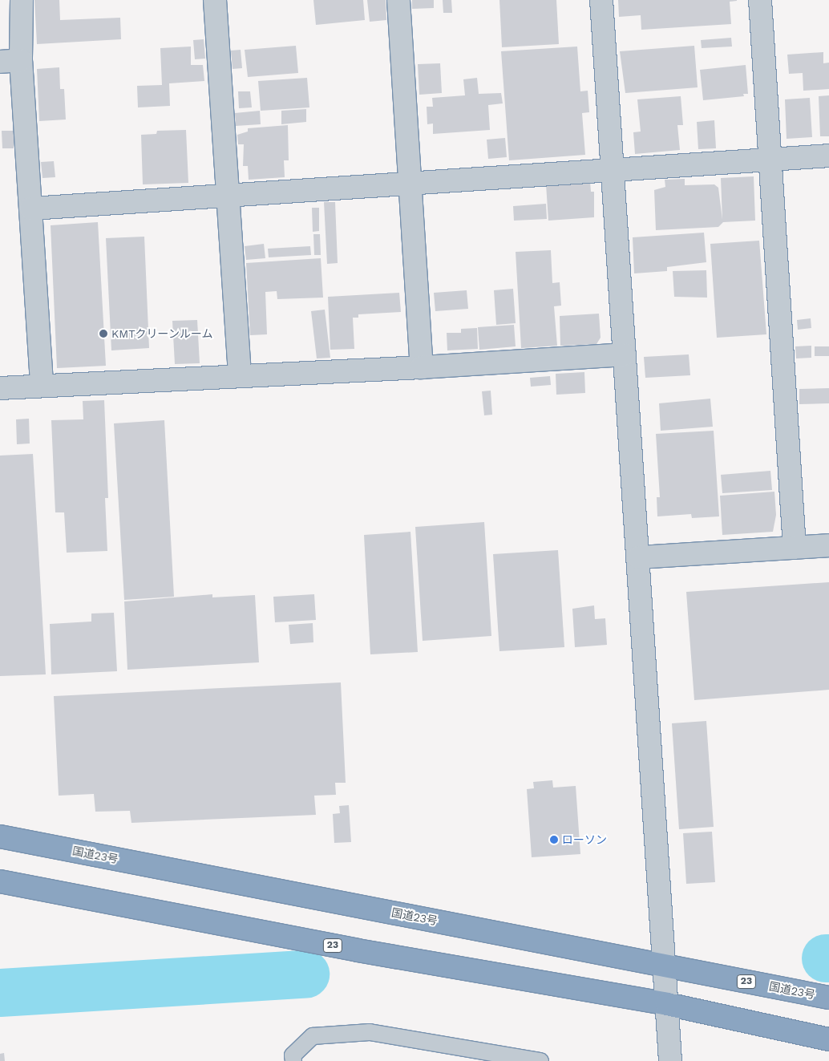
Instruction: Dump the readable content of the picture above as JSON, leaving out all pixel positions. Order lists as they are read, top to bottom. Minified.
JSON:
{"streets":{"highway":["国道23号","23"]},"places":["KMTクリーンルーム","ローソン"]}
